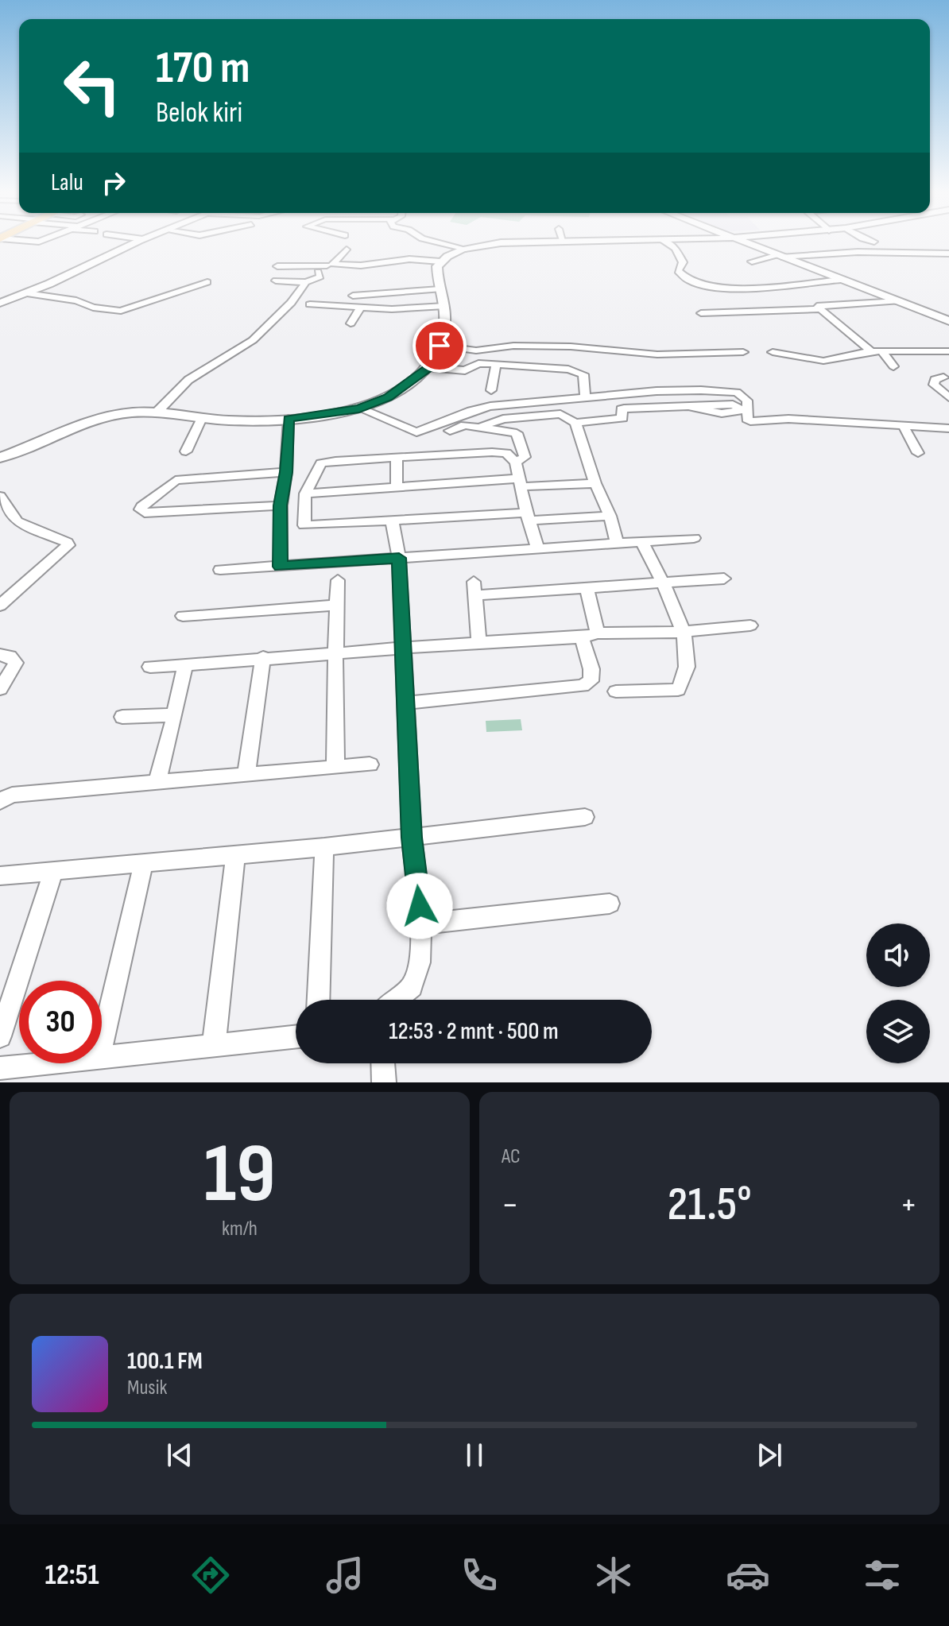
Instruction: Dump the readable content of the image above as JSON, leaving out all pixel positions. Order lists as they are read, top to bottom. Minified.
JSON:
{"page":{"turn":["170 m","Belok kiri"],"then":"Lalu","limit":"30","trip":"12:53 · 2 mnt · 500 m","tile":[["19","km/h"],"AC"],"heat":["−","21.5°","+"],"song":["100.1 FM","Musik"],"tabs":"12:51"}}
